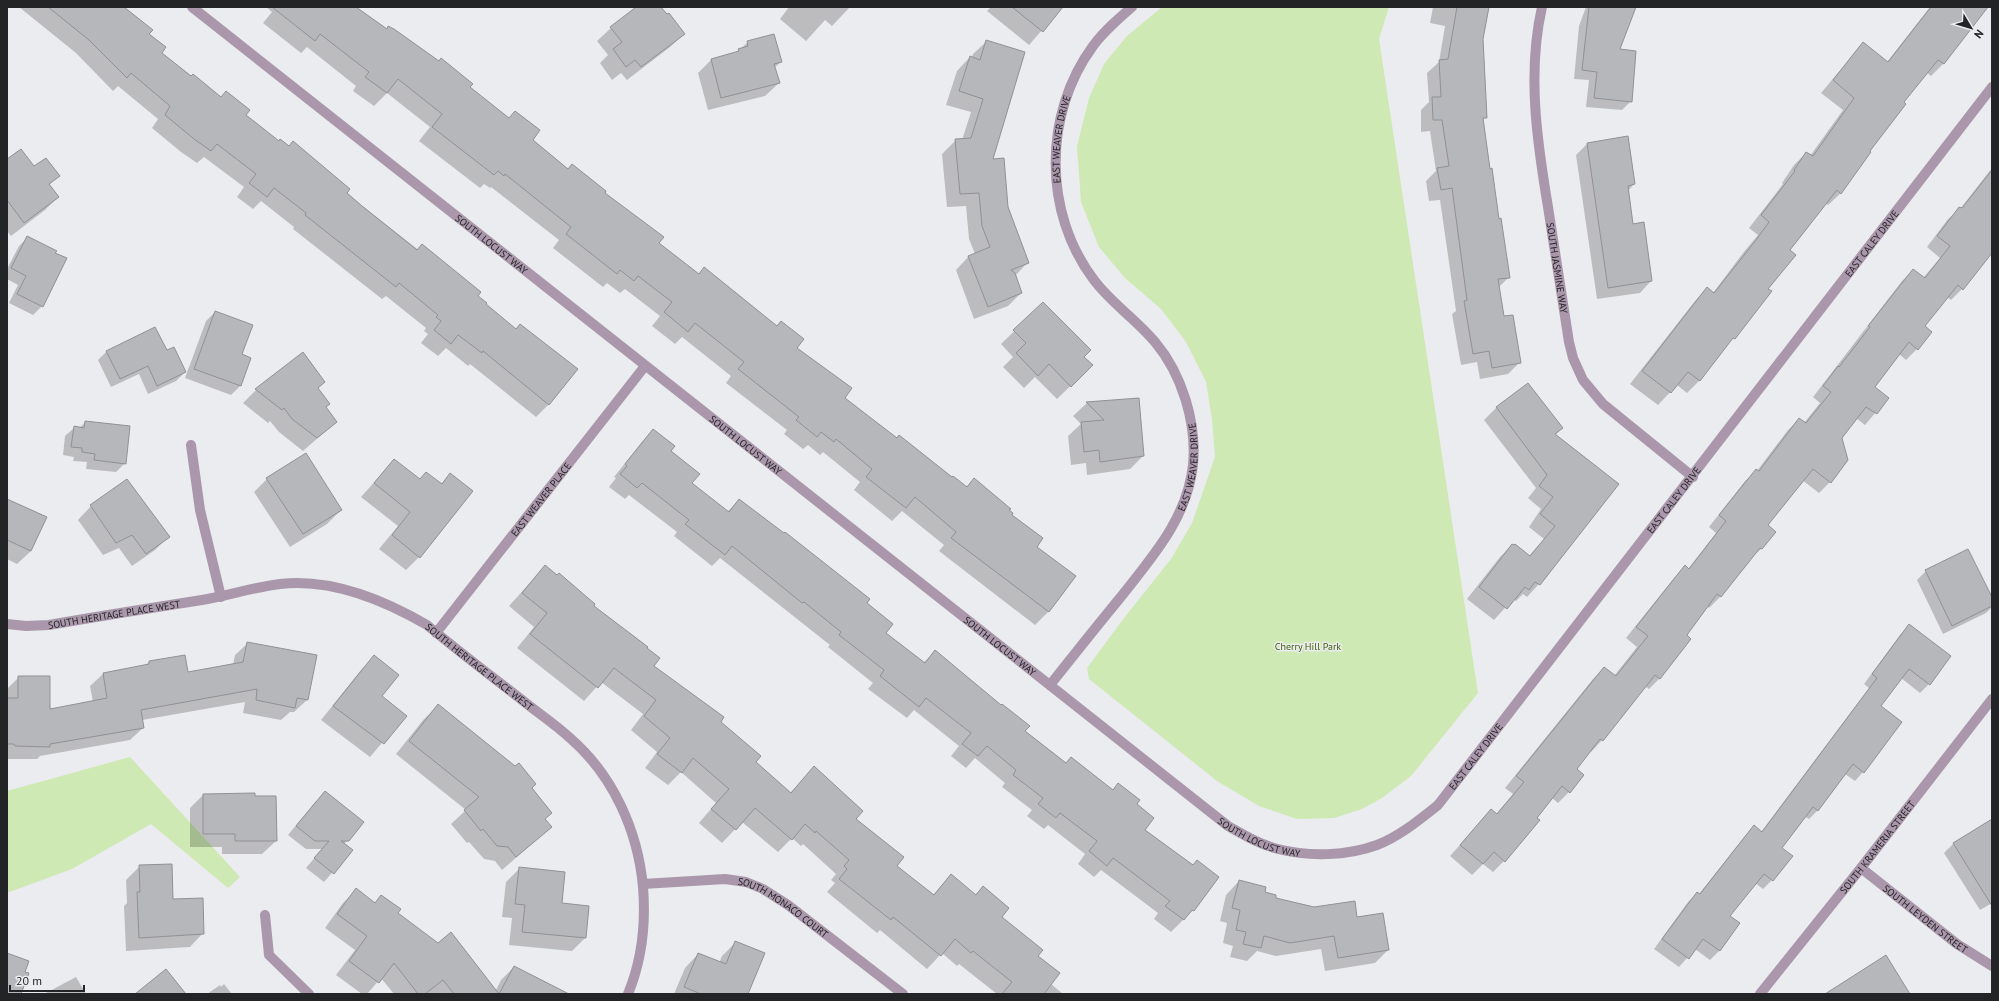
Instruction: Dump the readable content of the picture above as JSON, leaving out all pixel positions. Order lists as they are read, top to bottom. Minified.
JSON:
{"streets":{"street":["EAST WEAVER DRIVE","EAST CALEY DRIVE","SOUTH LOCUST WAY","SOUTH JASMINE WAY","EAST WEAVER PLACE","SOUTH HERITAGE PLACE WEST","SOUTH KRAMERIA STREET","SOUTH MONACO COURT","SOUTH LEYDEN STREET"]},"crossings":[["EAST WEAVER DRIVE","SOUTH LOCUST WAY"],["EAST CALEY DRIVE","SOUTH LOCUST WAY"],["EAST CALEY DRIVE","SOUTH JASMINE WAY"],["SOUTH LOCUST WAY","EAST WEAVER PLACE"],["EAST WEAVER PLACE","SOUTH HERITAGE PLACE WEST"],["SOUTH HERITAGE PLACE WEST","SOUTH MONACO COURT"],["SOUTH KRAMERIA STREET","SOUTH LEYDEN STREET"]],"parks":["Cherry Hill Park"],"scale_bar":"20 m","north":"bottom right"}
